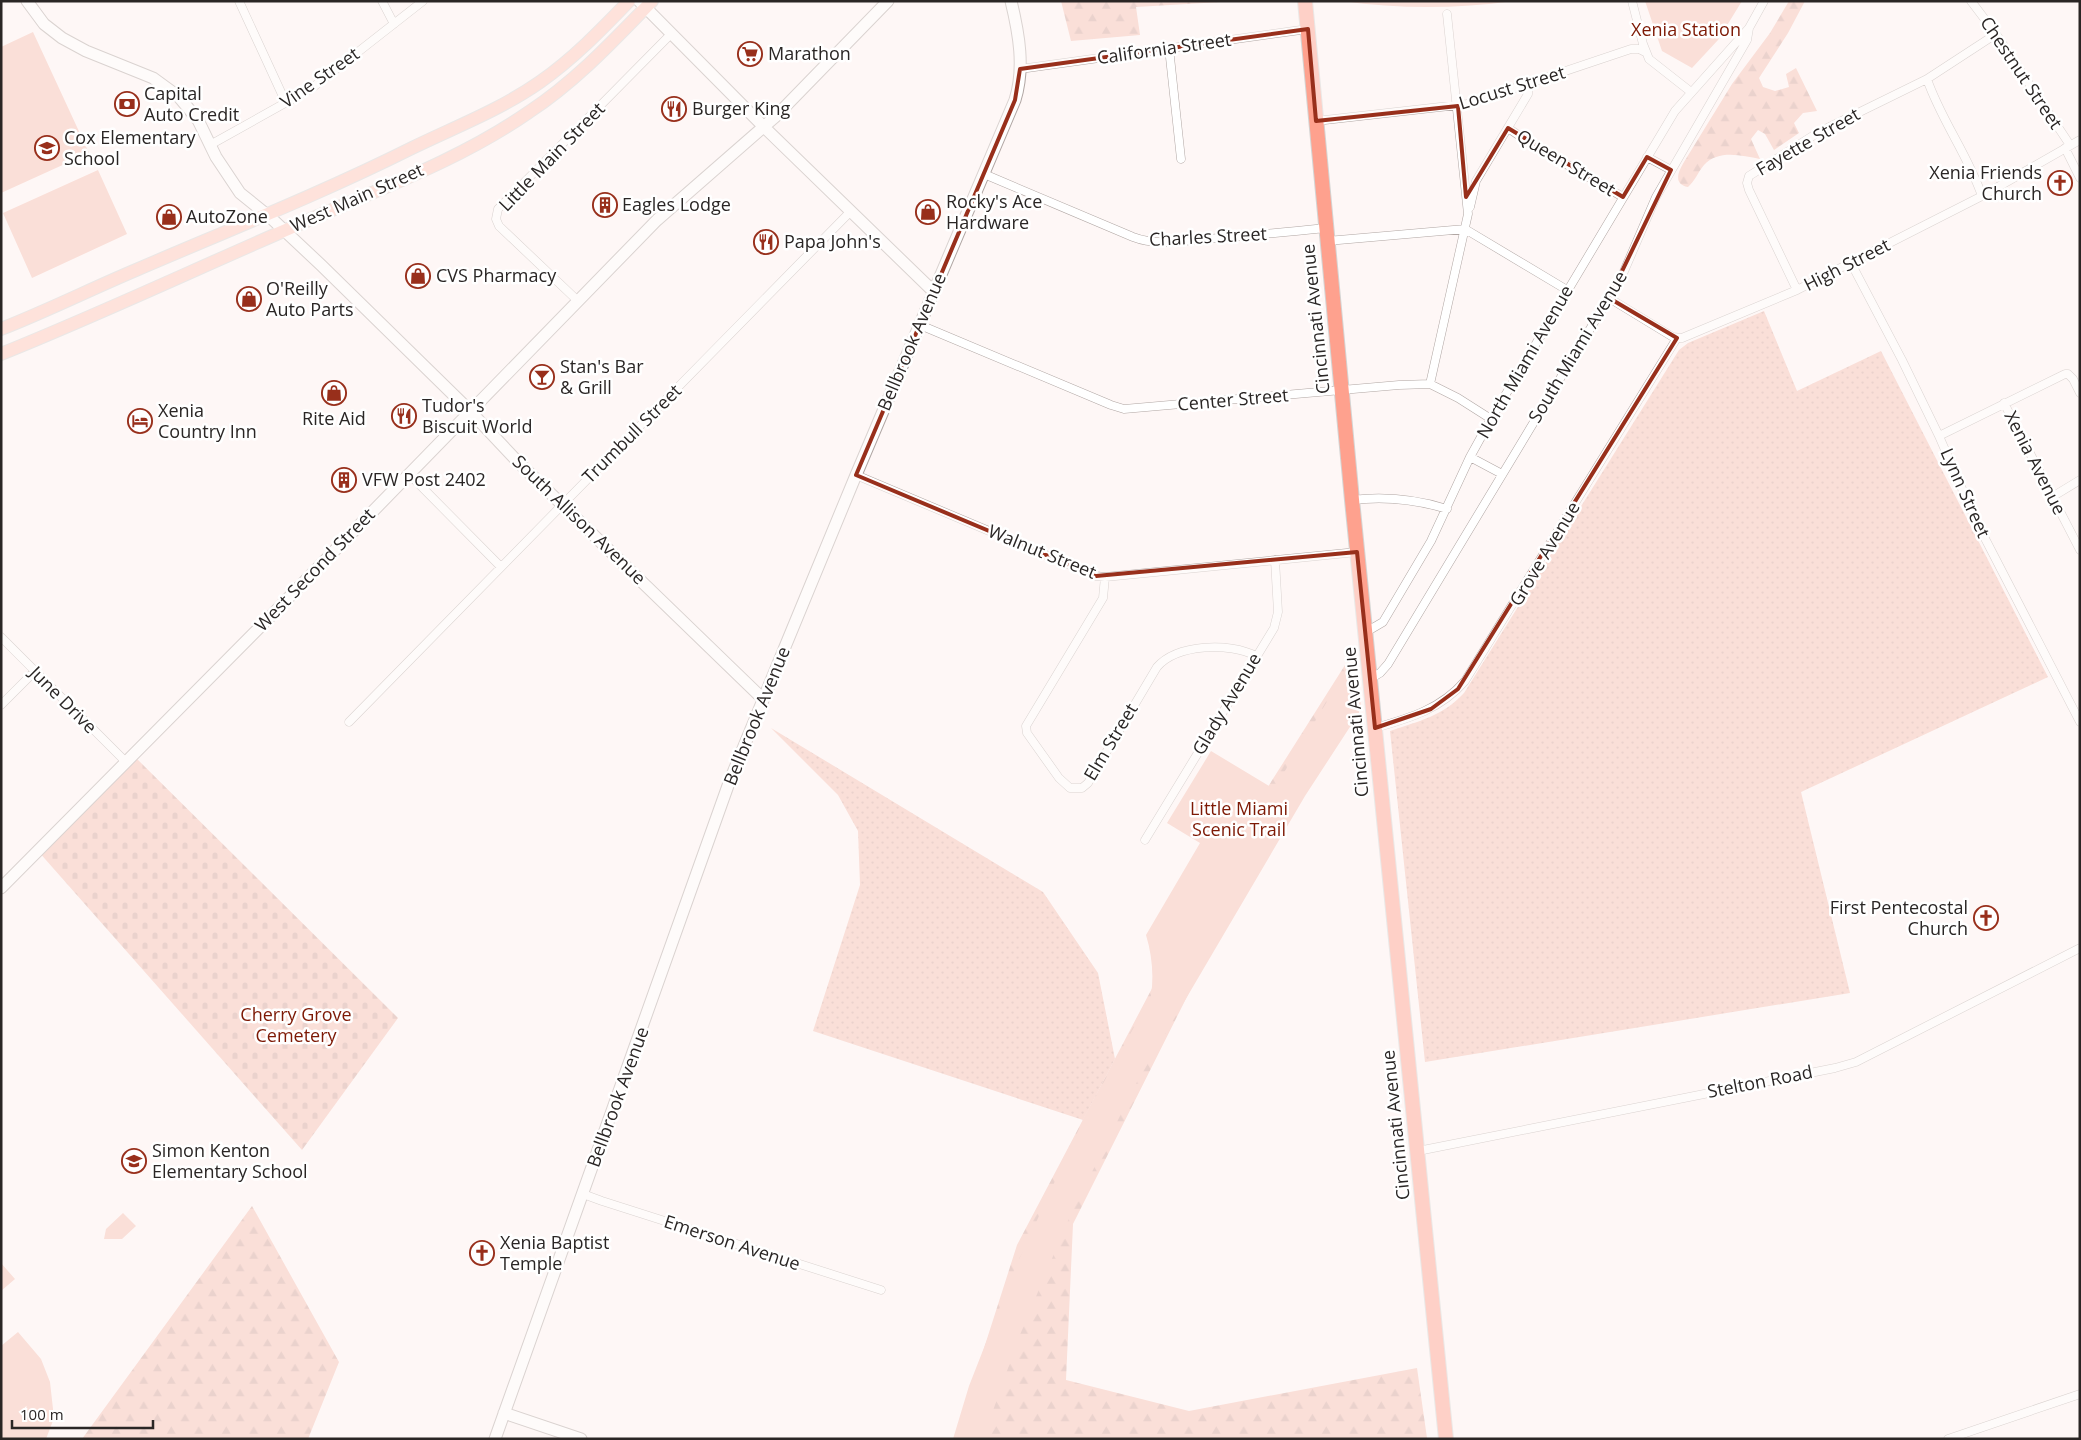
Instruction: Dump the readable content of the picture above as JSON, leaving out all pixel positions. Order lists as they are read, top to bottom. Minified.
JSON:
{"streets":{"highway":["Cincinnati Avenue"],"main road":["West Main Street"],"street":["California Street","Chestnut Street","Vine Street","Locust Street","Fayette Street","Little Main Street","Queen Street","Charles Street","High Street","Bellbrook Avenue","South Miami Avenue","North Miami Avenue","Center Street","Trumbull Street","Xenia Avenue","Lynn Street","South Allison Avenue","Walnut Street","Grove Avenue","West Second Street","June Drive","Glady Avenue","Elm Street","Stelton Road","Emerson Avenue"]},"crossings":[["California Street","Cincinnati Avenue"],["California Street","Bellbrook Avenue"],["Chestnut Street","Fayette Street"],["Chestnut Street","High Street"],["Vine Street","South Allison Avenue"],["Locust Street","Cincinnati Avenue"],["Fayette Street","High Street"],["Little Main Street","West Second Street"],["Queen Street","North Miami Avenue"],["West Main Street","South Allison Avenue"],["Charles Street","Cincinnati Avenue"],["Charles Street","Bellbrook Avenue"],["High Street","Lynn Street"],["High Street","Grove Avenue"],["Cincinnati Avenue","South Miami Avenue"],["Cincinnati Avenue","North Miami Avenue"],["Cincinnati Avenue","Center Street"],["Cincinnati Avenue","Walnut Street"],["Cincinnati Avenue","Grove Avenue"],["Cincinnati Avenue","Stelton Road"],["Bellbrook Avenue","Center Street"],["Bellbrook Avenue","South Allison Avenue"],["Bellbrook Avenue","Walnut Street"],["Bellbrook Avenue","Emerson Avenue"],["South Miami Avenue","North Miami Avenue"],["Trumbull Street","South Allison Avenue"],["South Allison Avenue","West Second Street"],["Walnut Street","Glady Avenue"],["Walnut Street","Elm Street"],["West Second Street","June Drive"],["Glady Avenue","Elm Street"]],"parks":["Xenia Station","Little Miami Scenic Trail","Cherry Grove Cemetery"],"places":{"supermarket":["Marathon"],"bank":["Capital Auto Credit"],"restaurant":["Burger King","Papa John's","Tudor's Biscuit World"],"school or university":["Cox Elementary School","Simon Kenton Elementary School"],"church":["Xenia Friends Church","First Pentecostal Church","Xenia Baptist Temple"],"building":["Eagles Lodge","VFW Post 2402"],"shop":["Rocky's Ace Hardware","AutoZone","CVS Pharmacy","O'Reilly Auto Parts","Rite Aid"],"bar":["Stan's Bar & Grill"],"hotel":["Xenia Country Inn"]},"scale_bar":"100 m"}
